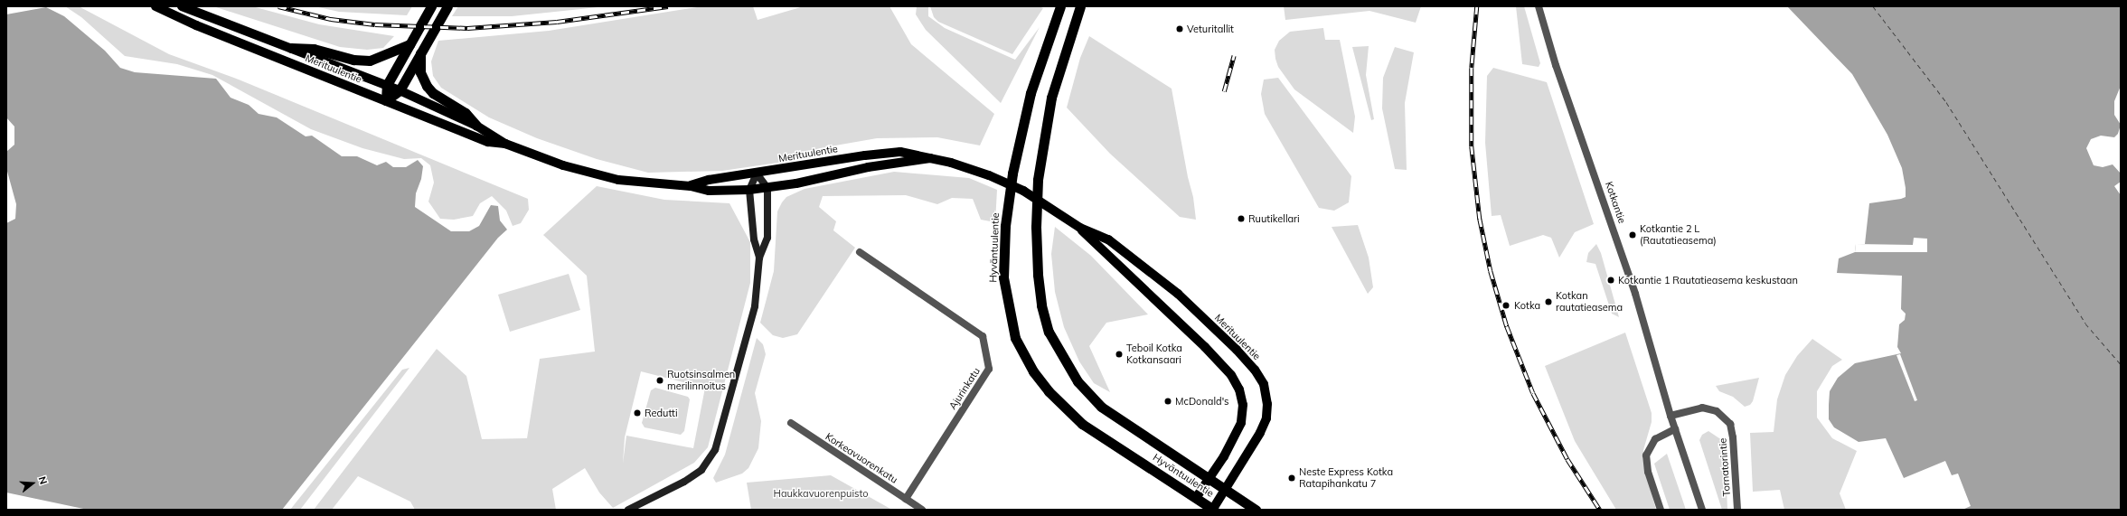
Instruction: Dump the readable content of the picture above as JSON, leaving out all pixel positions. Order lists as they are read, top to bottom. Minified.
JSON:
{"streets":{"highway":["Hyväntuulentie"],"main road":["Merituulentie"],"street":["Kotkantie","Ajurinkatu","Korkeavuorenkatu","Tornatorintie"]},"crossings":[["Merituulentie","Hyväntuulentie"],["Kotkantie","Tornatorintie"],["Ajurinkatu","Korkeavuorenkatu"]],"parks":["Haukkavuorenpuisto"],"places":["Veturitallit","Ruutikellari","Kotkantie 2 L (Rautatieasema)","Kotkantie 1 Rautatieasema keskustaan","Kotkan rautatieasema","Kotka","Teboil Kotka Kotkansaari","Ruotsinsalmen merilinnoitus","McDonald's","Redutti","Neste Express Kotka Ratapihankatu 7"],"north":"right"}
